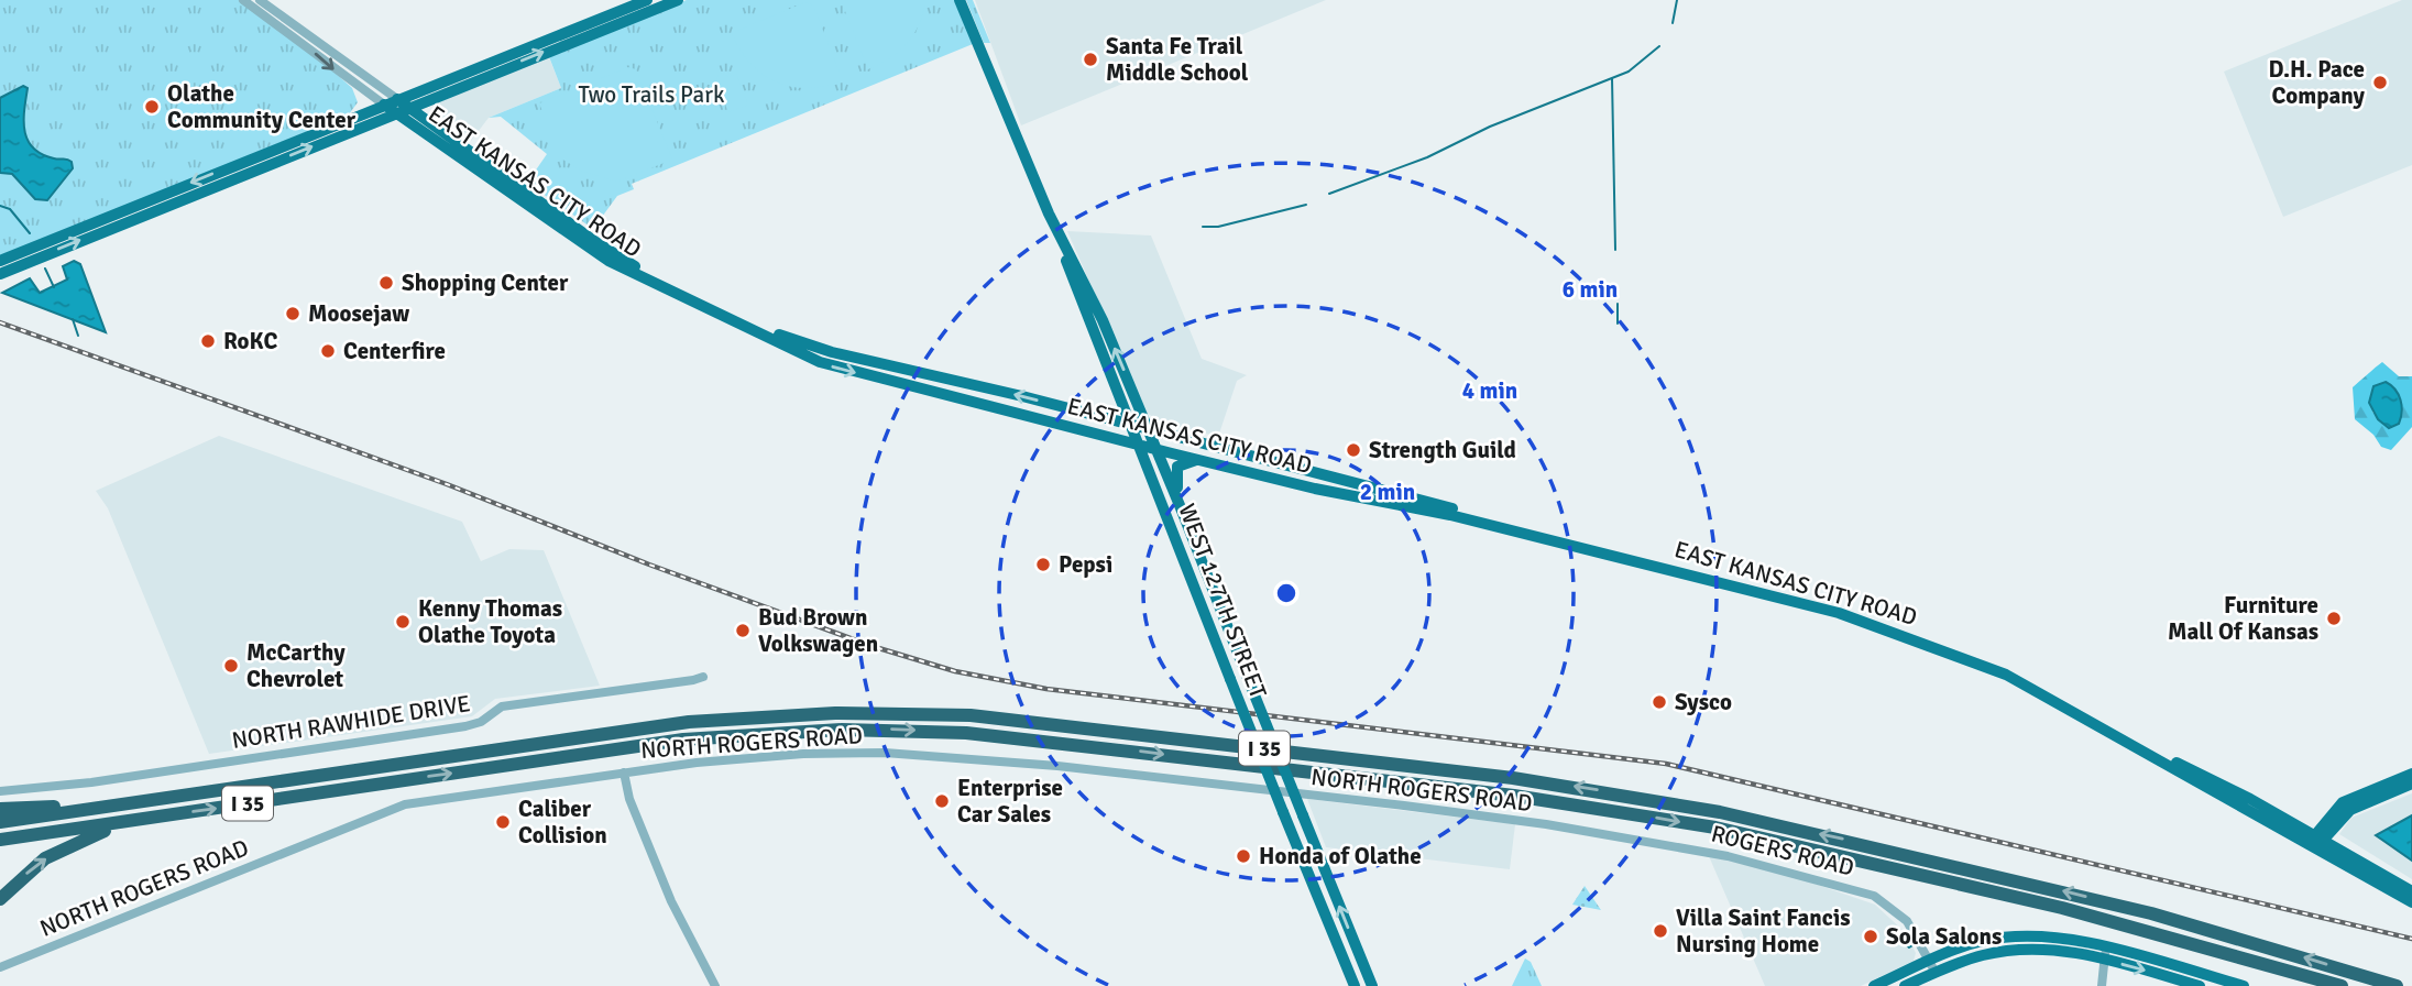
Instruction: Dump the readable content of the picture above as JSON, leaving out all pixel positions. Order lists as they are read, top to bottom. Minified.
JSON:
{"streets":{"highway":["I 35"],"main road":["EAST KANSAS CITY ROAD","WEST 127TH STREET"],"street":["NORTH RAWHIDE DRIVE","NORTH ROGERS ROAD","ROGERS ROAD"]},"crossings":[["EAST KANSAS CITY ROAD","WEST 127TH STREET"],["NORTH ROGERS ROAD","ROGERS ROAD"]],"parks":["Two Trails Park"],"places":["Santa Fe Trail Middle School","D.H. Pace Company","Olathe Community Center","Shopping Center","Moosejaw","RoKC","Centerfire","Strength Guild","Pepsi","Furniture Mall Of Kansas","Kenny Thomas Olathe Toyota","Bud Brown Volkswagen","McCarthy Chevrolet","Sysco","Enterprise Car Sales","Caliber Collision","Honda of Olathe","Villa Saint Fancis Nursing Home","Sola Salons"],"rings":["6 min","4 min","2 min"]}
